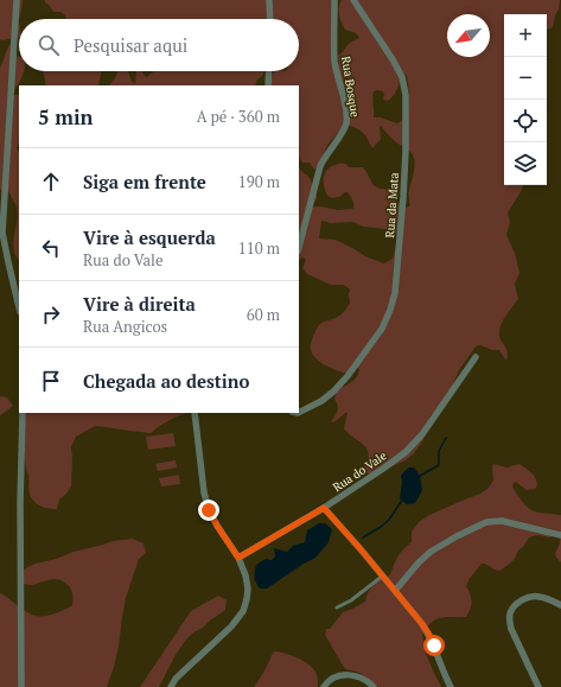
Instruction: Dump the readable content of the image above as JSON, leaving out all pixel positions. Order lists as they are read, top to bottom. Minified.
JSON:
{"streets":{"street":["Rua Bosque","Rua da Mata","Rua do Vale"]},"north":"bottom left","page":{"map_buttons":["+","−"],"search":"Pesquisar aqui","heading":["5 min","A pé · 360 m"],"list":[["Siga em frente","190 m"],["Vire à esquerda","Rua do Vale","110 m"],["Vire à direita","Rua Angicos","60 m"],"Chegada ao destino"]}}
